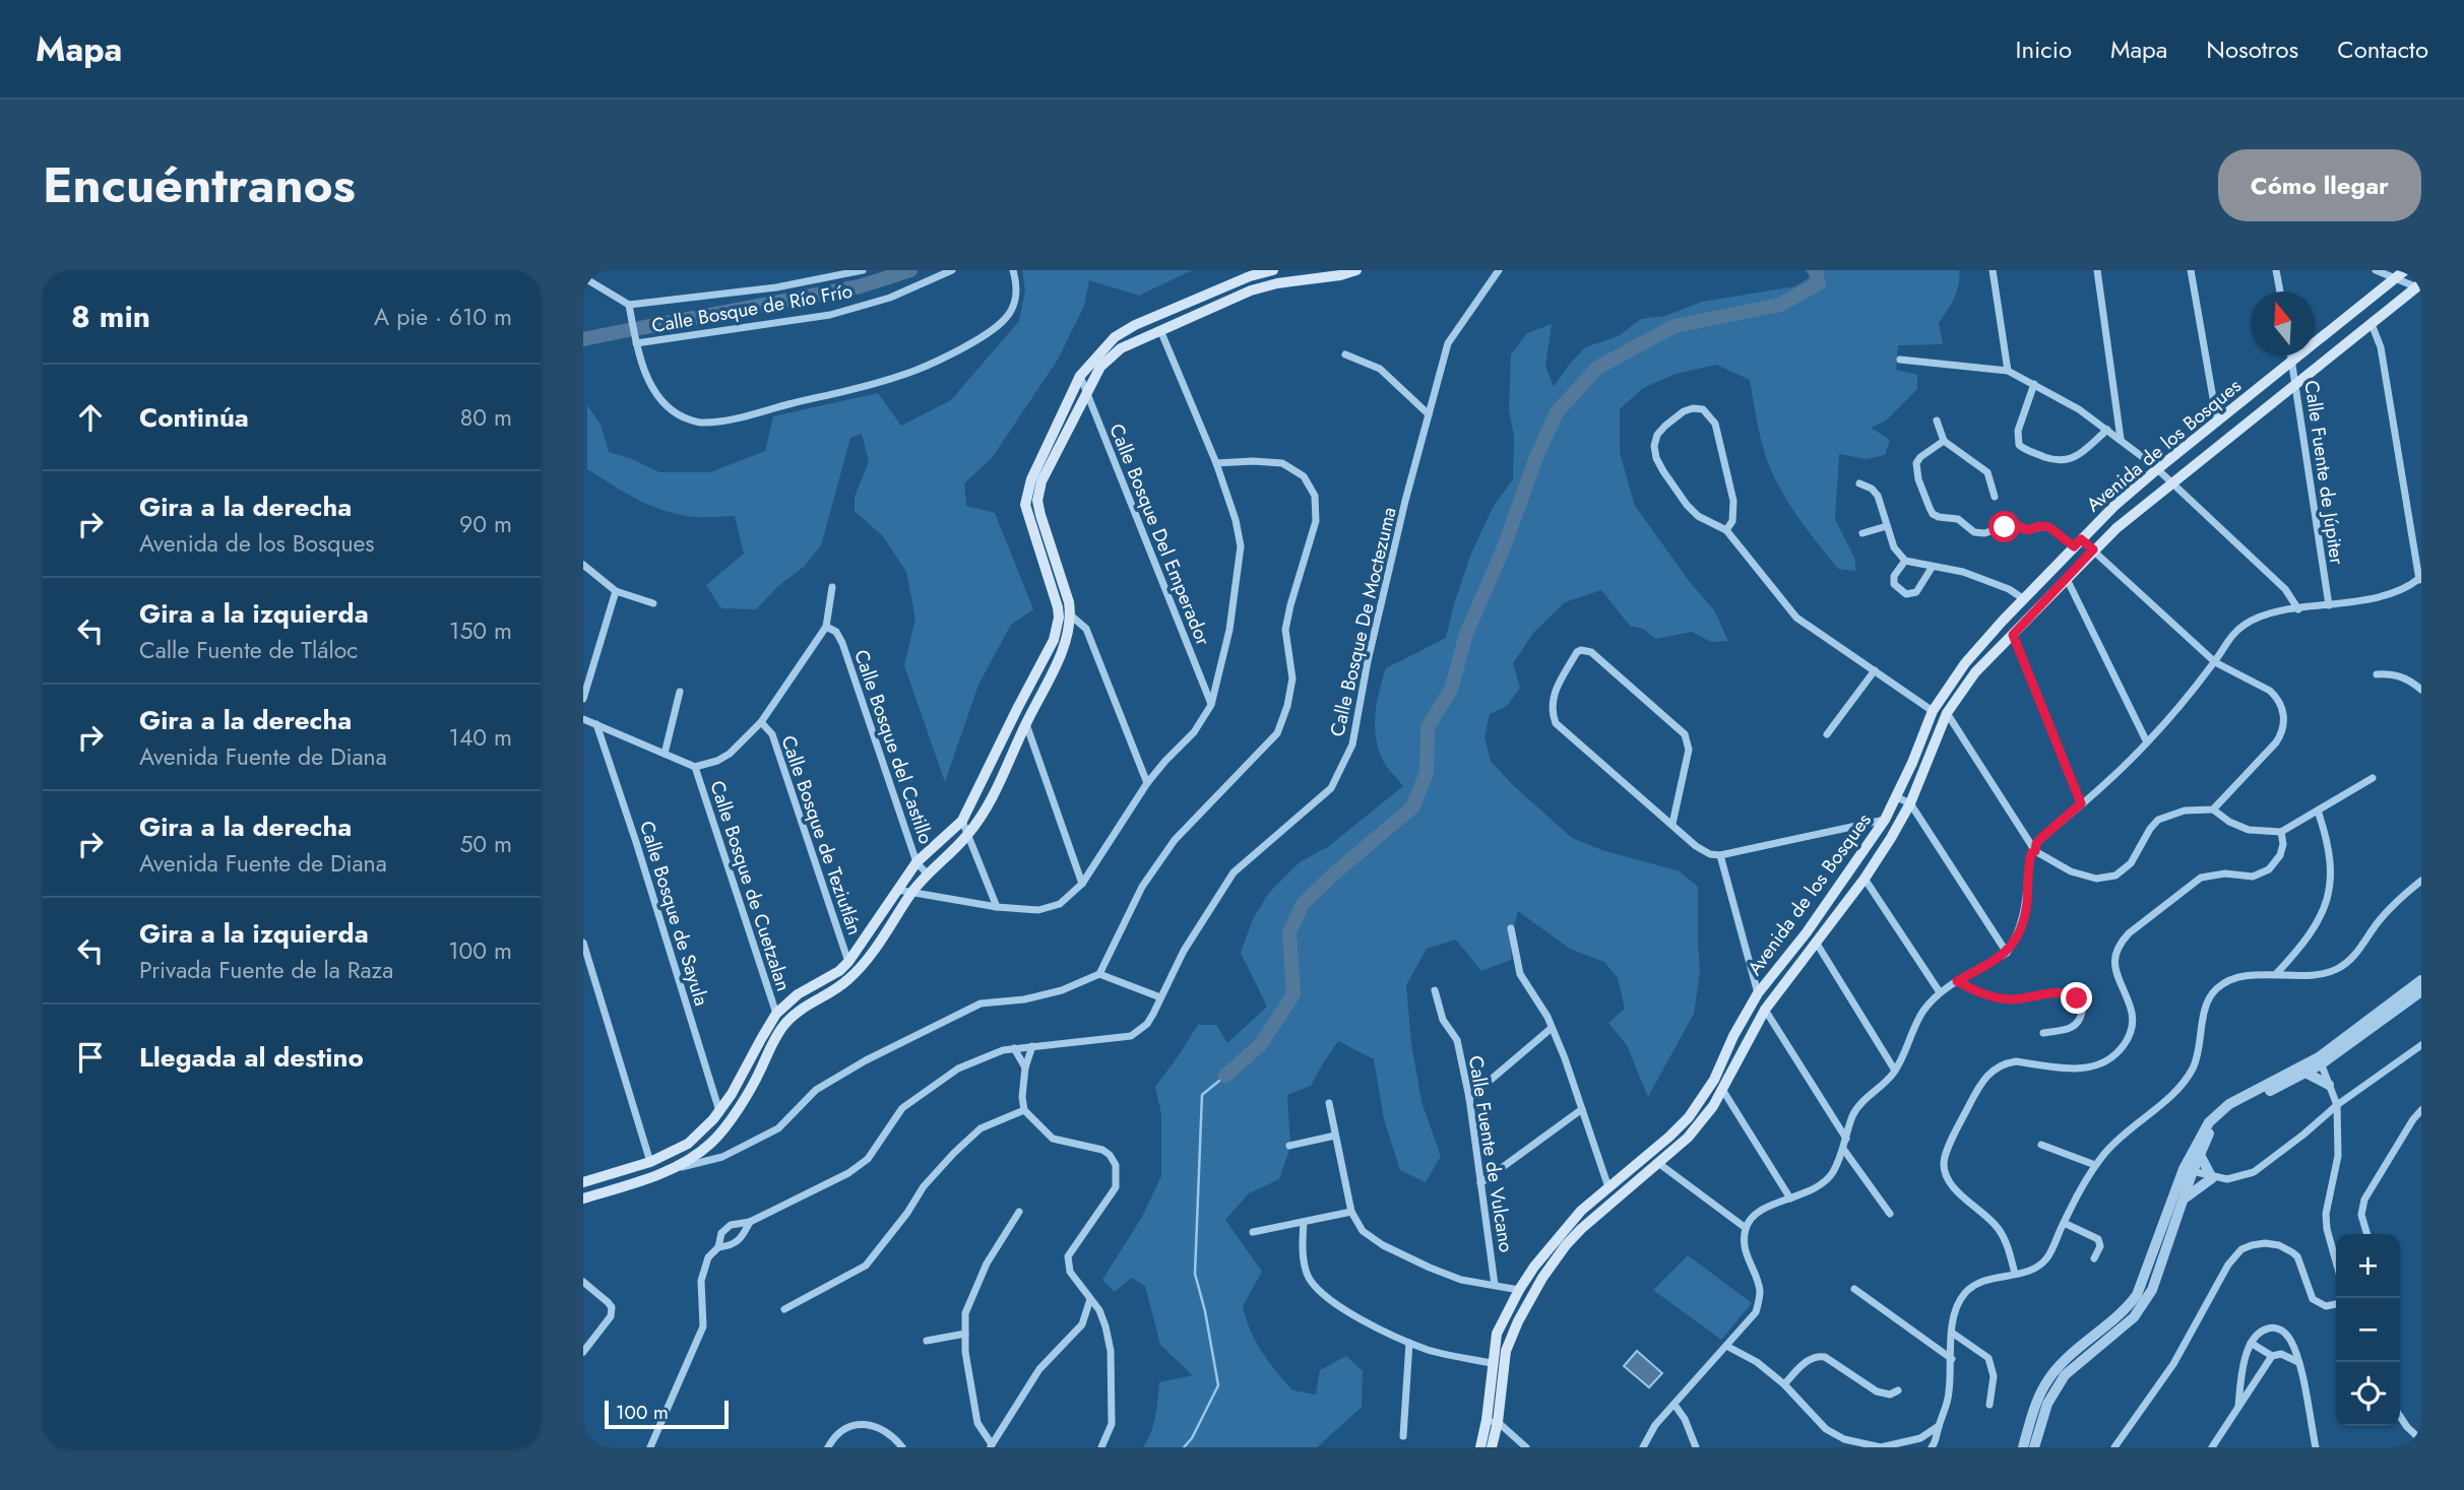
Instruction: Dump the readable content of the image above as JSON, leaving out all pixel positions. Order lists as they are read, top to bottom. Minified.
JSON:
{"streets":{"main road":["Avenida de los Bosques"],"street":["Calle Bosque de Río Frío","Calle Fuente de Júpiter","Calle Bosque Del Emperador","Calle Bosque De Moctezuma","Calle Bosque del Castillo","Calle Bosque de Teziutlán","Calle Bosque de Cuetzalan","Calle Bosque de Sayula","Calle Fuente de Vulcano"]},"crossings":[["Avenida de los Bosques","Calle Fuente de Júpiter"]],"scale_bar":"100 m","north":"top","page":{"header":"Mapa","nav":["Inicio","Mapa","Nosotros","Contacto"],"title":"Encuéntranos","buttons":"Cómo llegar","heading":["8 min","A pie · 610 m"],"list":[["Continúa","80 m"],["Gira a la derecha","Avenida de los Bosques","90 m"],["Gira a la izquierda","Calle Fuente de Tláloc","150 m"],["Gira a la derecha","Avenida Fuente de Diana","140 m"],["Gira a la derecha","Avenida Fuente de Diana","50 m"],["Gira a la izquierda","Privada Fuente de la Raza","100 m"],"Llegada al destino"],"map_buttons":["+","−"],"scale":"100 m"}}
